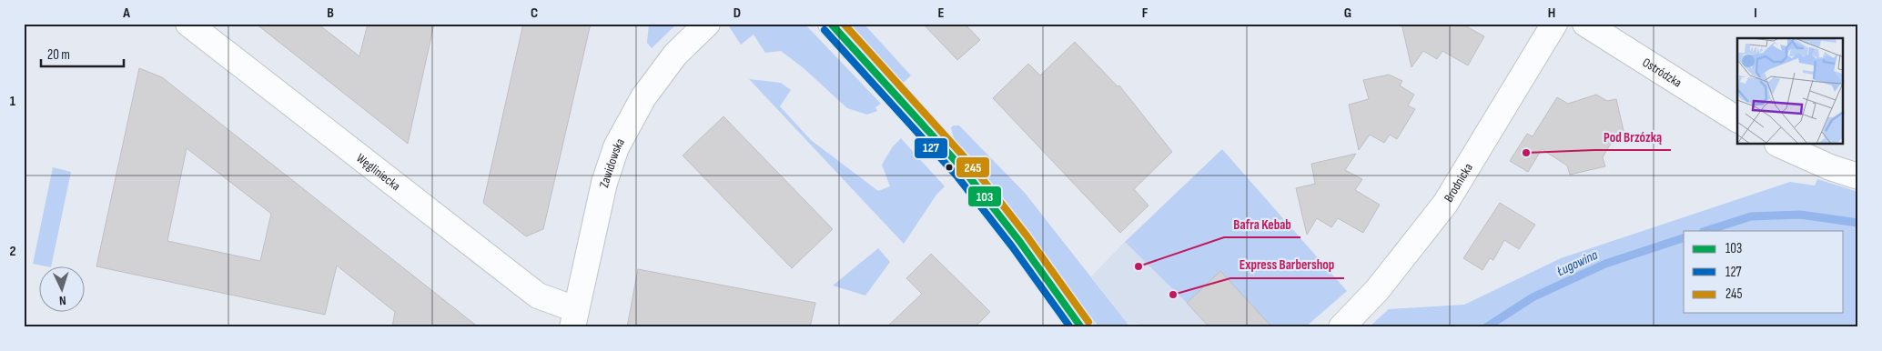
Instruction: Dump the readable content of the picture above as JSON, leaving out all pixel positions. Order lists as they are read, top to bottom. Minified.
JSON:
{"streets":{"street":["Ostródzka","Zawidowska","Węgliniecka","Brodnicka"]},"crossings":[["Zawidowska","Węgliniecka"]],"water":["Ługowina"],"places":["Pod Brzózką","Bafra Kebab","Express Barbershop"],"lines":["transit line 103","transit line 245","transit line 127"],"legend":["103","127","245"],"scale_bar":"20 m","north":"bottom","grid":{"columns":["A","B","C","D","E","F","G","H","I"],"rows":["1","2"]}}
